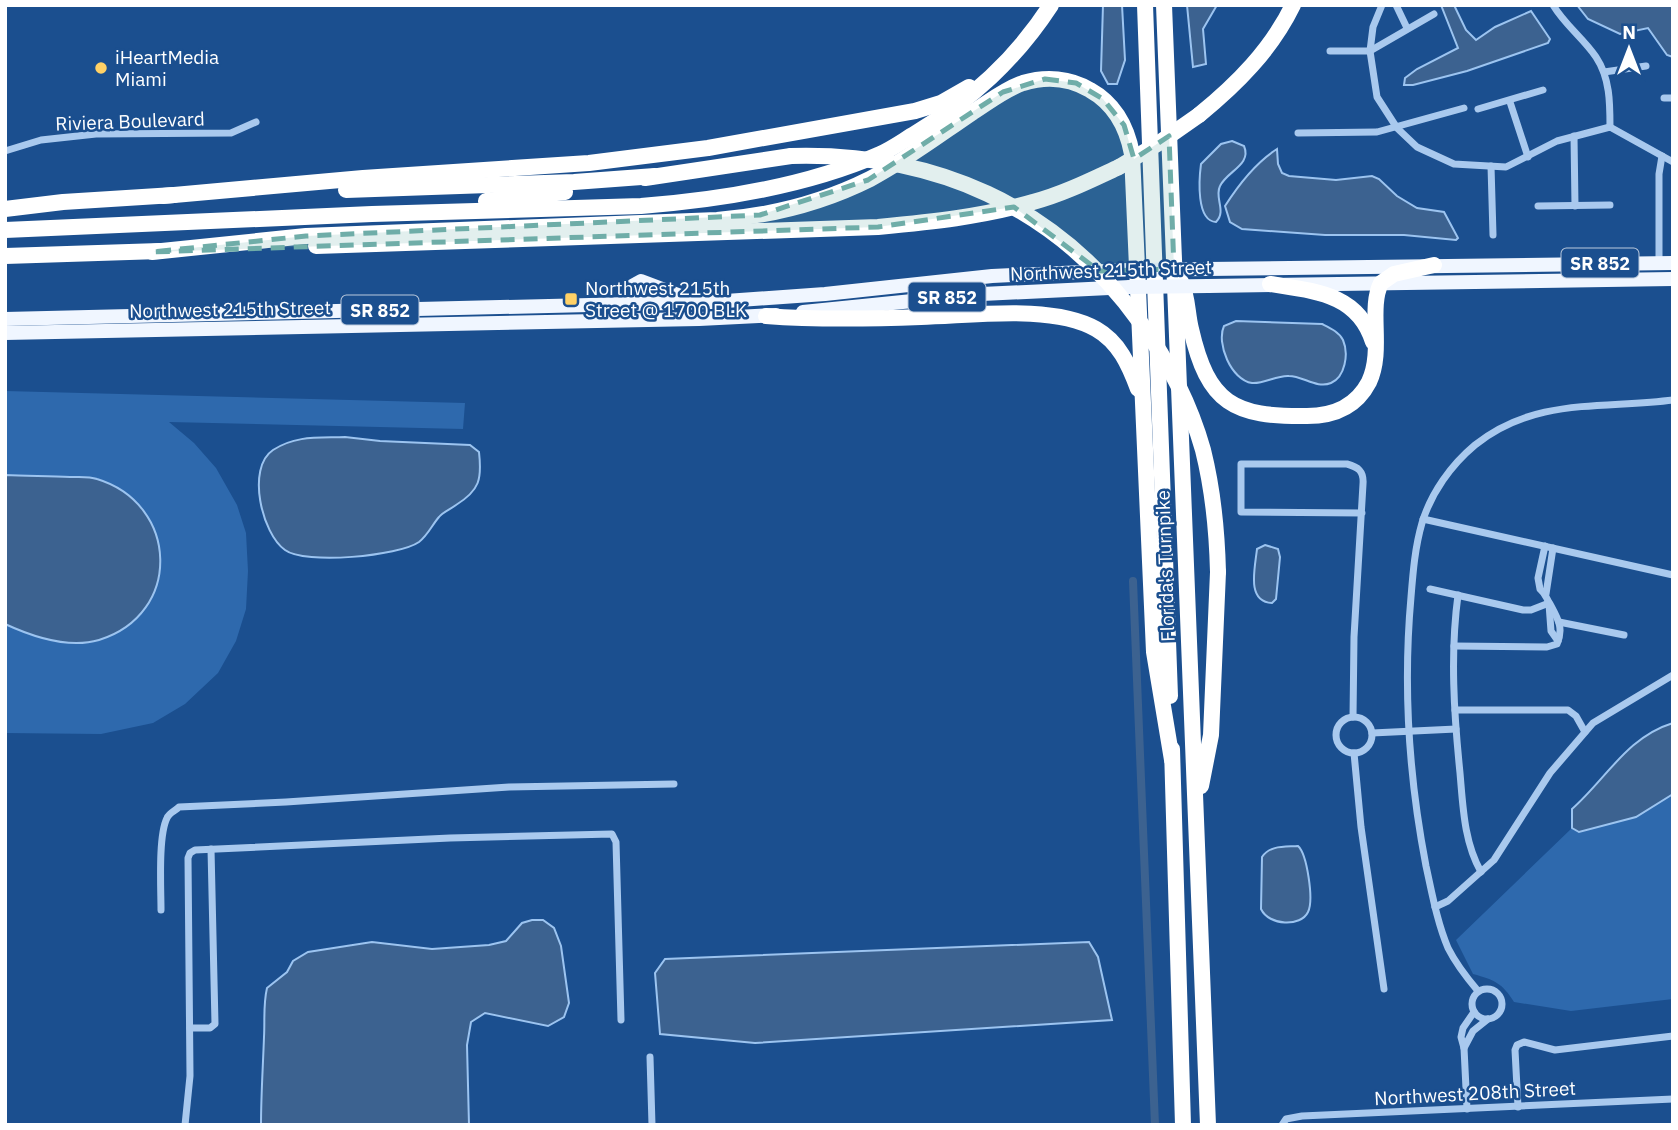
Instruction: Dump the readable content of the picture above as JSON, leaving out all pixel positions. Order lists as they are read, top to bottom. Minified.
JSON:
{"streets":{"highway":["Florida's Turnpike"],"main road":["SR 852","Northwest 215th Street"],"street":["Riviera Boulevard","Northwest 208th Street"]},"places":{"other":["iHeartMedia Miami"],"transit":["Northwest 215th Street @ 1700 BLK"]},"north":"top"}
